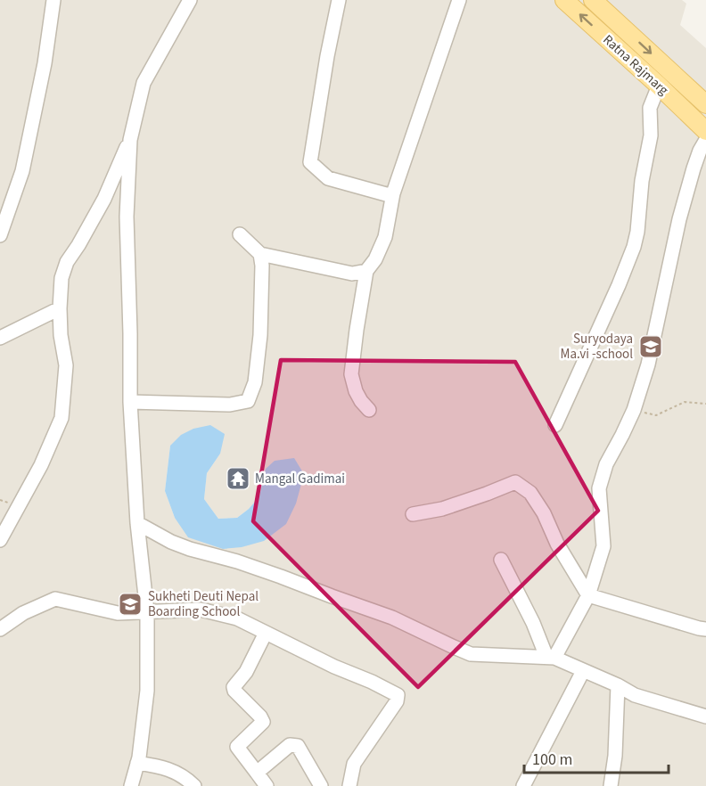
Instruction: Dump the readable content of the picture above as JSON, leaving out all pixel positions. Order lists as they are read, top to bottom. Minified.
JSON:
{"streets":{"main road":["Ratna Rajmarg"]},"places":{"school or university":["Suryodaya Ma.vi -school","Sukheti Deuti Nepal Boarding School"],"temple":["Mangal Gadimai"]},"scale_bar":"100 m"}
